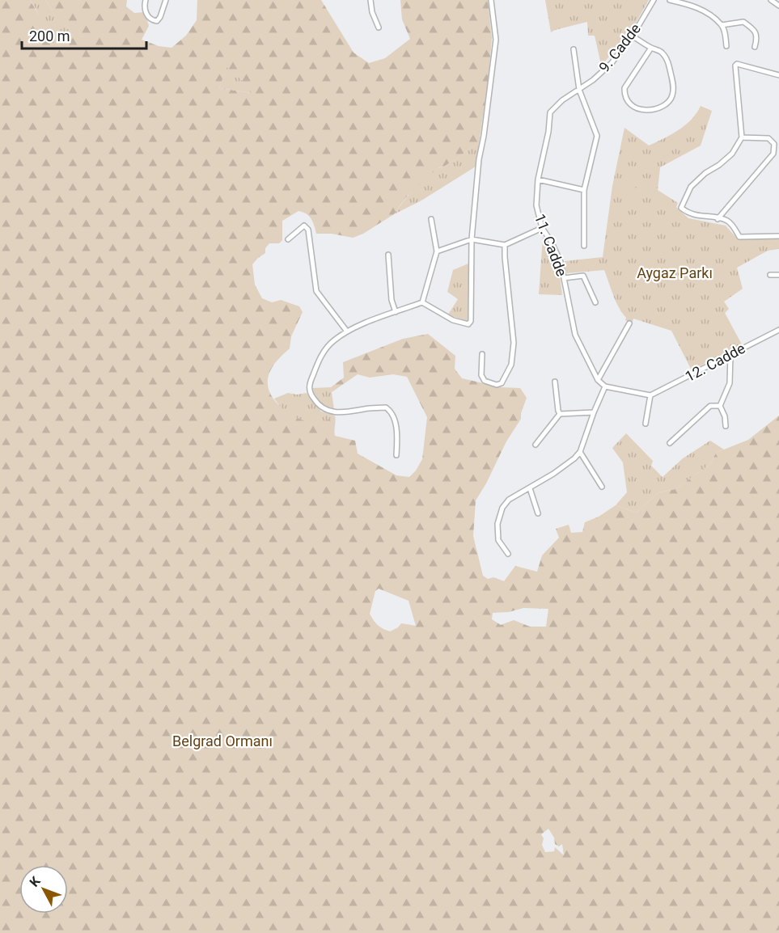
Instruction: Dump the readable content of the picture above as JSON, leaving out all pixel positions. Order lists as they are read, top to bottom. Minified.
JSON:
{"streets":{"street":["9. Cadde","11. Cadde","12. Cadde"]},"crossings":[["9. Cadde","11. Cadde"]],"parks":["Aygaz Parkı","Belgrad Ormanı"],"scale_bar":"200 m","north":"top left"}
